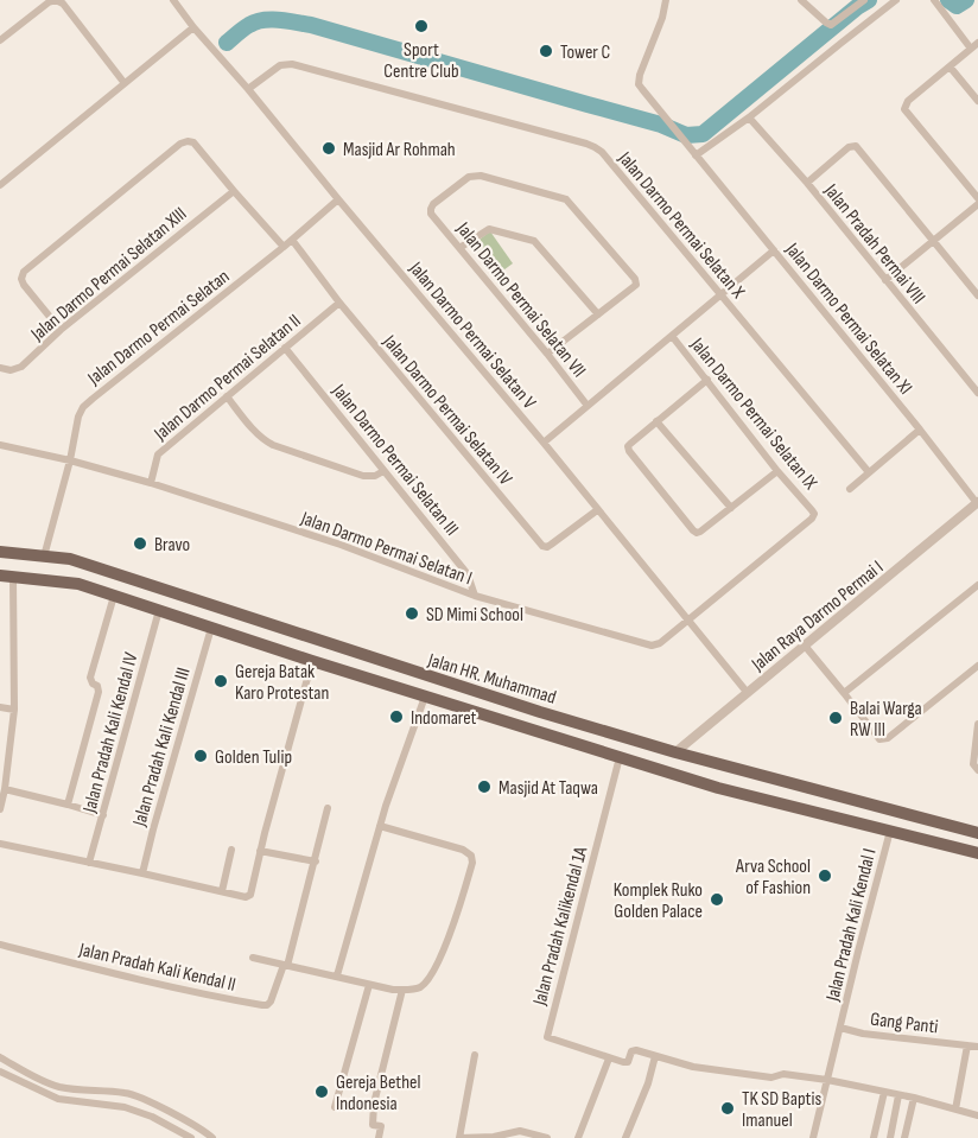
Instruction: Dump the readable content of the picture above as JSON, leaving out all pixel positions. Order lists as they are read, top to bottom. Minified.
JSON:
{"streets":{"main road":["Jalan HR. Muhammad"],"street":["Jalan Darmo Permai Selatan X","Jalan Pradah Permai VIII","Jalan Darmo Permai Selatan XIII","Jalan Darmo Permai Selatan VII","Jalan Darmo Permai Selatan XI","Jalan Darmo Permai Selatan","Jalan Darmo Permai Selatan V","Jalan Darmo Permai Selatan II","Jalan Darmo Permai Selatan IV","Jalan Darmo Permai Selatan IX","Jalan Darmo Permai Selatan III","Jalan Darmo Permai Selatan I","Jalan Raya Darmo Permai I","Jalan Pradah Kali Kendal IV","Jalan Pradah Kali Kendal III","Jalan Pradah Kali Kendal I","Jalan Pradah Kalikendal 1A","Jalan Pradah Kali Kendal II","Gang Panti"]},"crossings":[["Jalan Darmo Permai Selatan X","Jalan Darmo Permai Selatan V"],["Jalan Darmo Permai Selatan XI","Jalan Raya Darmo Permai I"],["Jalan Darmo Permai Selatan","Jalan Darmo Permai Selatan V"],["Jalan Darmo Permai Selatan","Jalan Darmo Permai Selatan IV"],["Jalan Darmo Permai Selatan","Jalan Darmo Permai Selatan I"],["Jalan Darmo Permai Selatan","Jalan HR. Muhammad"],["Jalan Darmo Permai Selatan V","Jalan Darmo Permai Selatan IV"],["Jalan Darmo Permai Selatan V","Jalan Darmo Permai Selatan IX"],["Jalan Darmo Permai Selatan V","Jalan Darmo Permai Selatan I"],["Jalan Darmo Permai Selatan V","Jalan Raya Darmo Permai I"],["Jalan Darmo Permai Selatan II","Jalan Darmo Permai Selatan IV"],["Jalan Darmo Permai Selatan II","Jalan Darmo Permai Selatan III"],["Jalan Darmo Permai Selatan II","Jalan Darmo Permai Selatan I"],["Jalan Darmo Permai Selatan IX","Jalan Darmo Permai Selatan I"],["Jalan Darmo Permai Selatan III","Jalan Darmo Permai Selatan I"],["Jalan Raya Darmo Permai I","Jalan HR. Muhammad"],["Jalan HR. Muhammad","Jalan Pradah Kali Kendal IV"],["Jalan HR. Muhammad","Jalan Pradah Kali Kendal III"],["Jalan HR. Muhammad","Jalan Pradah Kali Kendal I"],["Jalan HR. Muhammad","Jalan Pradah Kalikendal 1A"],["Jalan Pradah Kali Kendal I","Gang Panti"]],"places":["Sport Centre Club","Tower C","Masjid Ar Rohmah","Bravo","SD Mimi School","Gereja Batak Karo Protestan","Indomaret","Balai Warga RW III","Golden Tulip","Masjid At Taqwa","Arva School of Fashion","Komplek Ruko Golden Palace","Gereja Bethel Indonesia","TK SD Baptis Imanuel"]}
